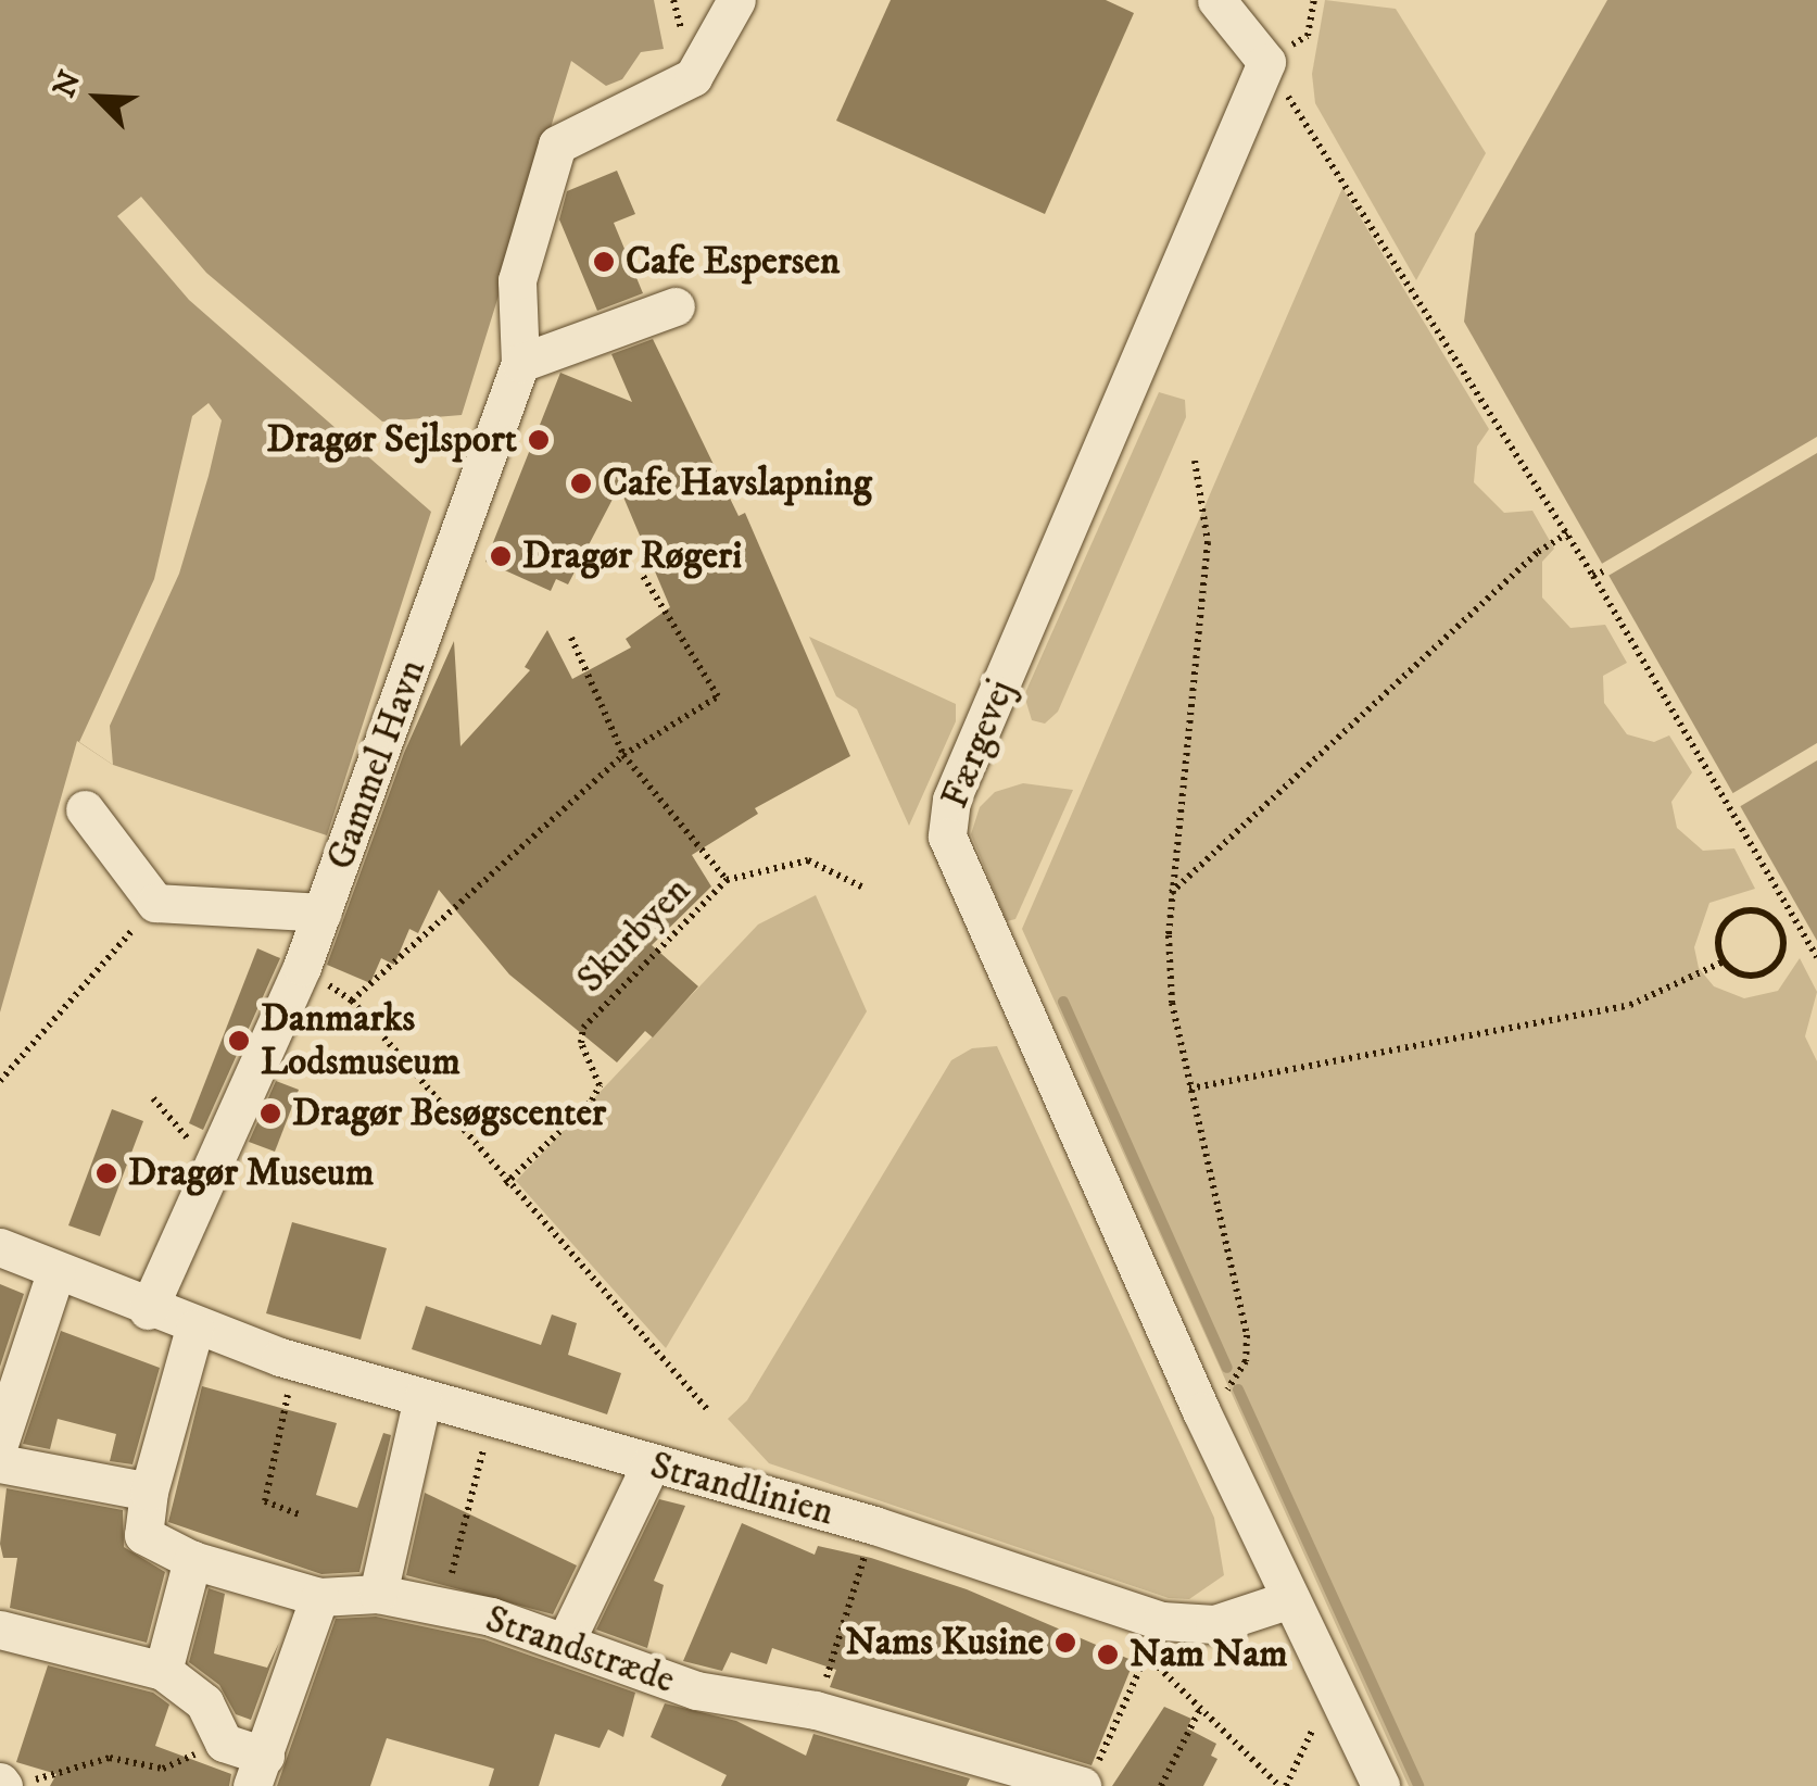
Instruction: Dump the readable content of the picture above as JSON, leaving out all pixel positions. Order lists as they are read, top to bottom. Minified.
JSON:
{"streets":{"street":["Færgevej","Gammel Havn","Strandlinien","Strandstræde"],"path":["Skurbyen"]},"crossings":[["Færgevej","Strandlinien"],["Gammel Havn","Strandlinien"]],"places":["Cafe Espersen","Dragør Sejlsport","Cafe Havslapning","Dragør Røgeri","Danmarks Lodsmuseum","Dragør Besøgscenter","Dragør Museum","Nams Kusine","Nam Nam"],"north":"top left"}
